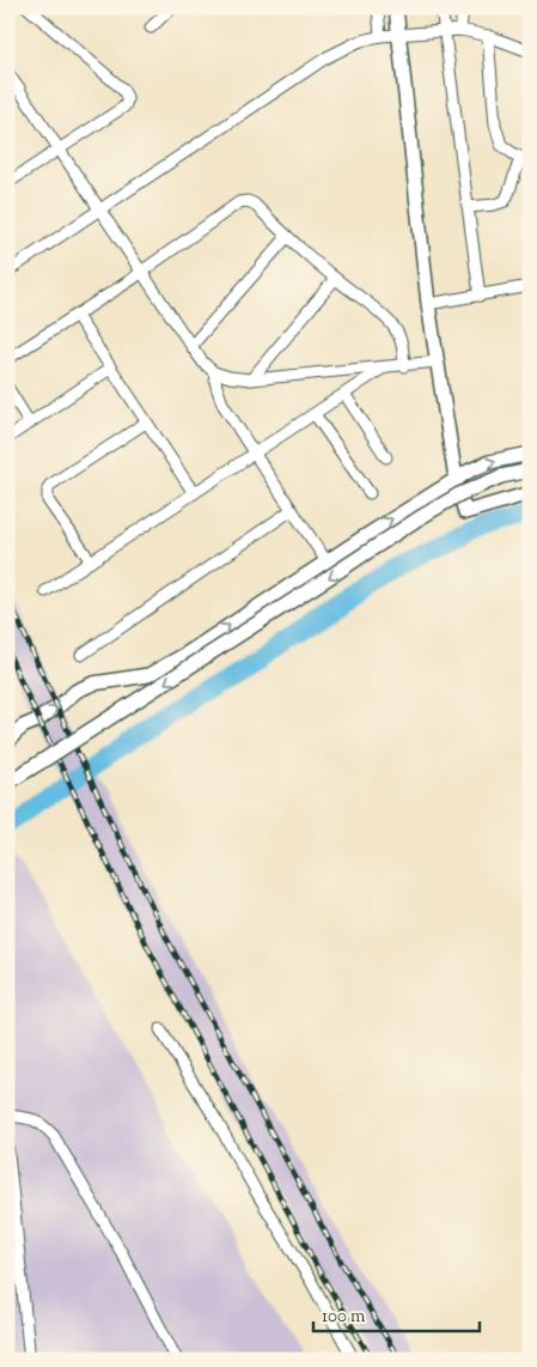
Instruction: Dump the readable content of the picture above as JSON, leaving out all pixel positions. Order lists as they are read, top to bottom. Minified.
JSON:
{"scale_bar":"100 m"}
